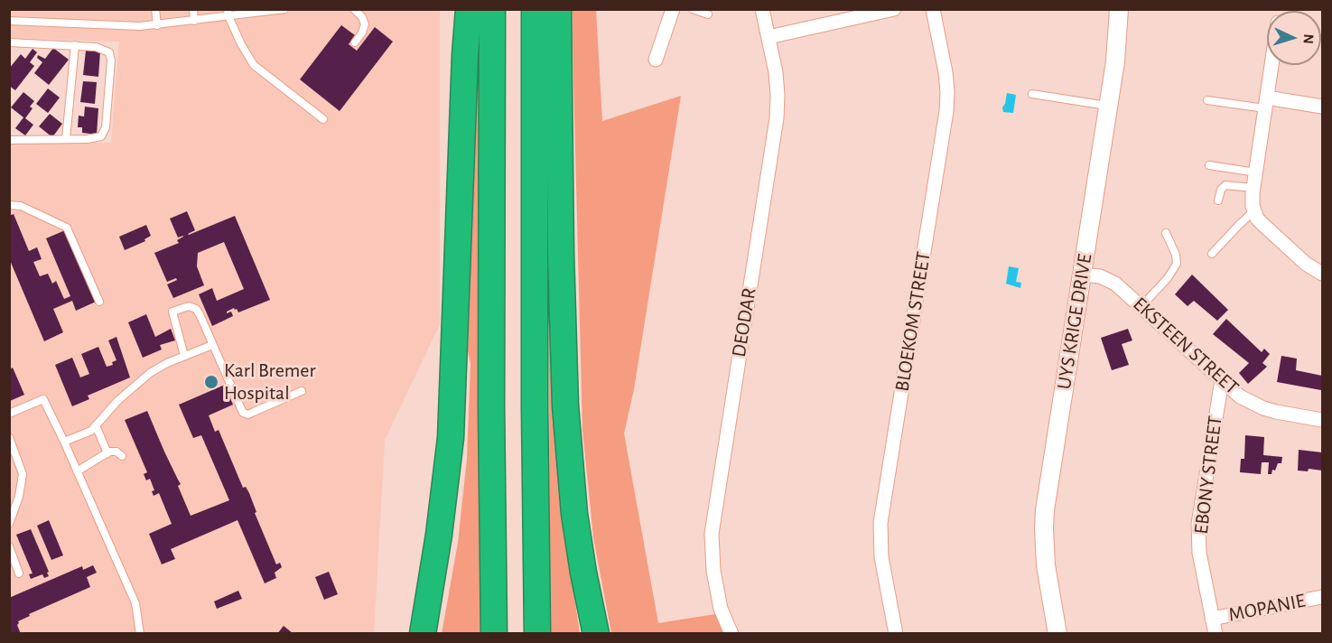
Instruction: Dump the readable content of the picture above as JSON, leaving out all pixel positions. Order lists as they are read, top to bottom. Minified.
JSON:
{"streets":{"street":["BLOEKOM STREET","UYS KRIGE DRIVE","DEODAR","EKSTEEN STREET","EBONY STREET","MOPANIE"]},"crossings":[["UYS KRIGE DRIVE","EKSTEEN STREET"],["EKSTEEN STREET","EBONY STREET"],["EBONY STREET","MOPANIE"]],"places":["Karl Bremer Hospital"],"north":"right"}
